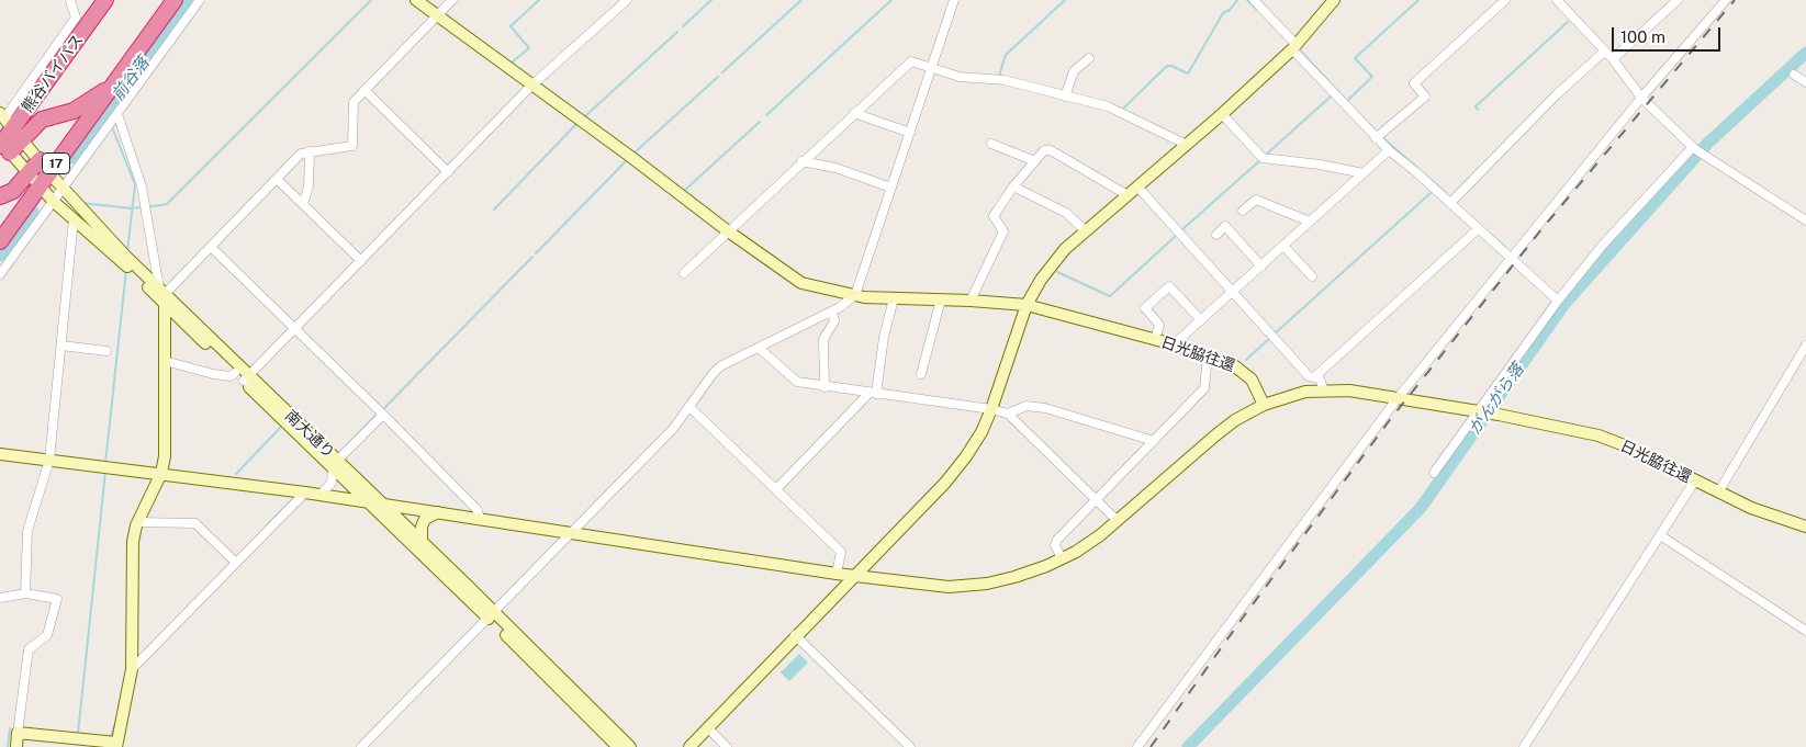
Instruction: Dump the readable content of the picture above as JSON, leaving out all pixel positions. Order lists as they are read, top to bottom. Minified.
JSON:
{"streets":{"highway":["熊谷バイパス","17"],"street":["日光脇往還","南大通り"]},"crossings":[["熊谷バイパス","17"],["熊谷バイパス","南大通り"],["17","南大通り"]],"water":["前谷落","がんがら落"],"scale_bar":"100 m"}
